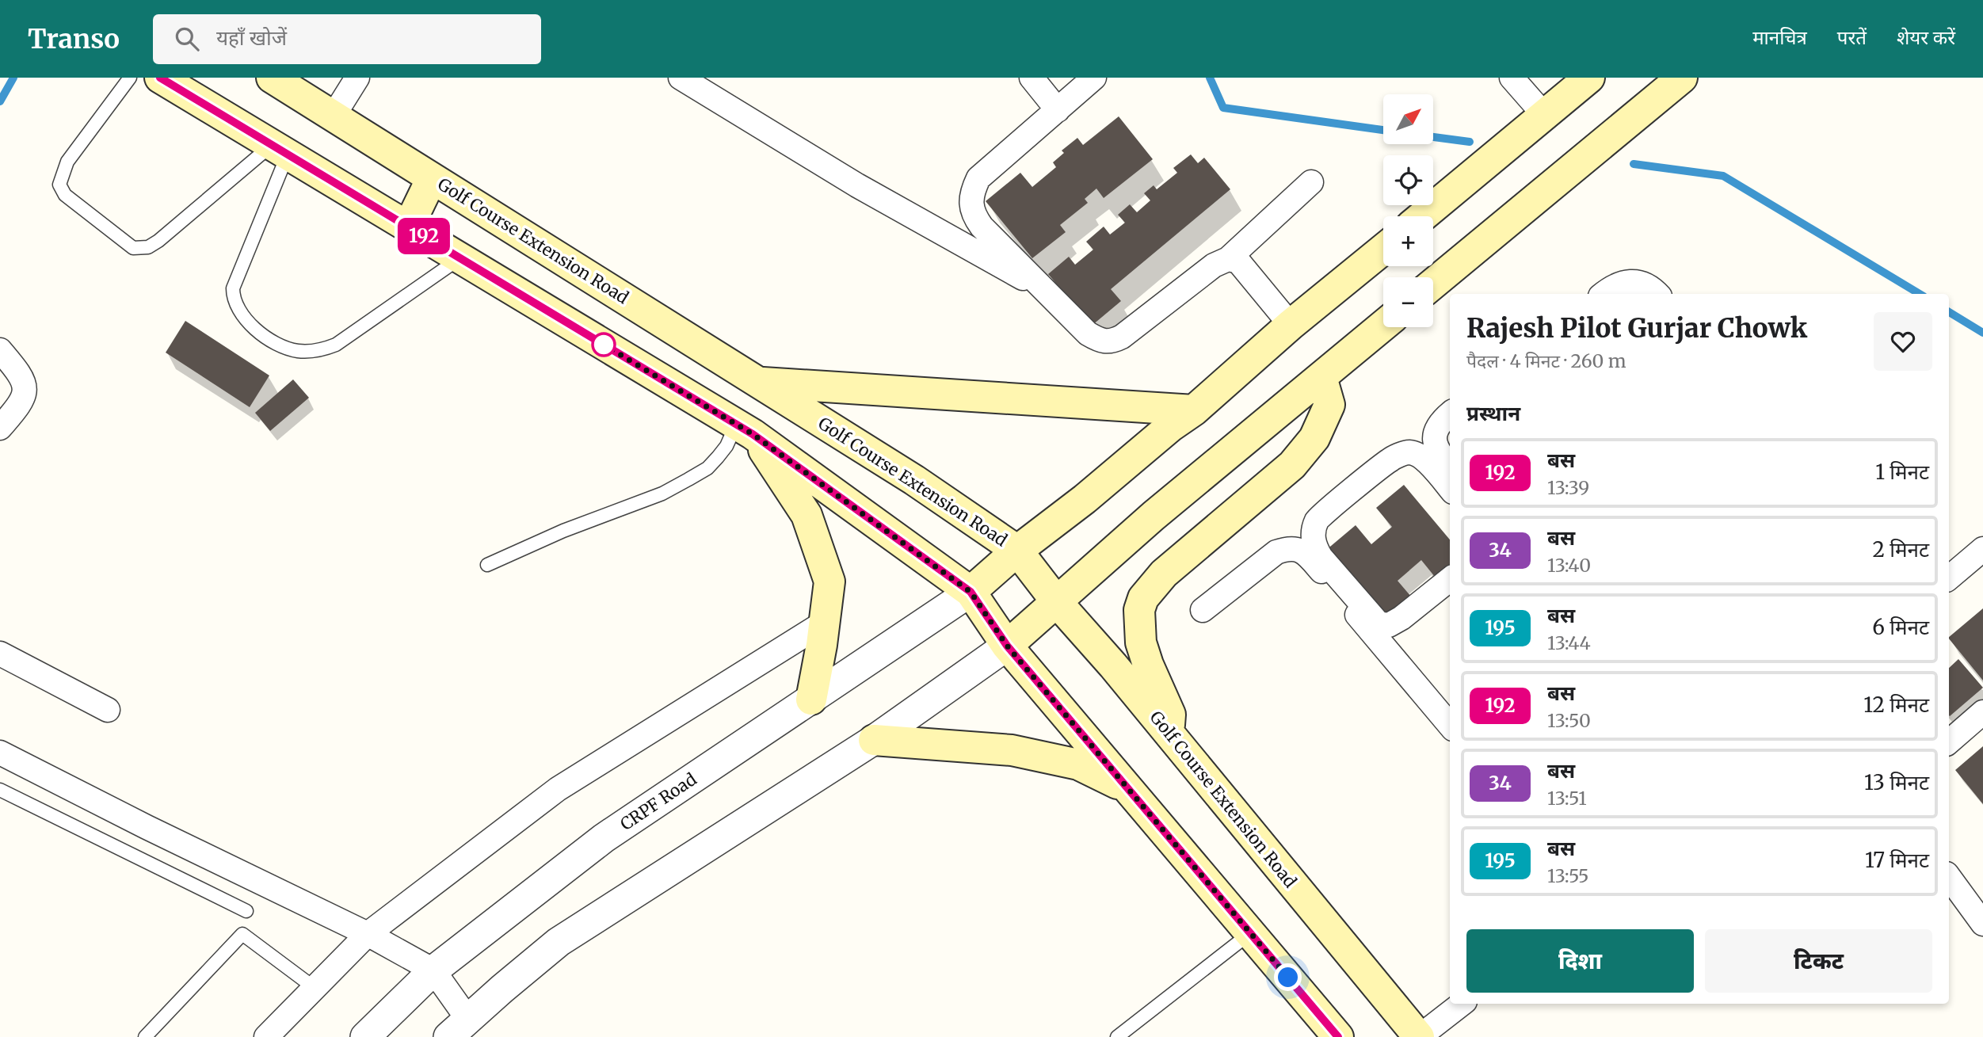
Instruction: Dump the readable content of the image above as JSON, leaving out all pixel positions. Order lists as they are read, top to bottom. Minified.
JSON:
{"streets":{"main road":["Golf Course Extension Road"],"street":["CRPF Road"]},"lines":["bus line 192"],"north":"top right","page":{"header":"Transo","search":"यहाँ खोजें","nav":["मानचित्र","परतें","शेयर करें"],"on_map":"192","map_buttons":["+","−"],"heading":[["Rajesh Pilot Gurjar Chowk","पैदल · 4 मिनट · 260 m"],"प्रस्थान"],"list":[{"mark":"192","name":"बस","note":"13:39","value":"1 मिनट"},{"mark":"34","name":"बस","note":"13:40","value":"2 मिनट"},{"mark":"195","name":"बस","note":"13:44","value":"6 मिनट"},{"mark":"192","name":"बस","note":"13:50","value":"12 मिनट"},{"mark":"34","name":"बस","note":"13:51","value":"13 मिनट"},{"mark":"195","name":"बस","note":"13:55","value":"17 मिनट"}],"buttons":["दिशा","टिकट"]}}
